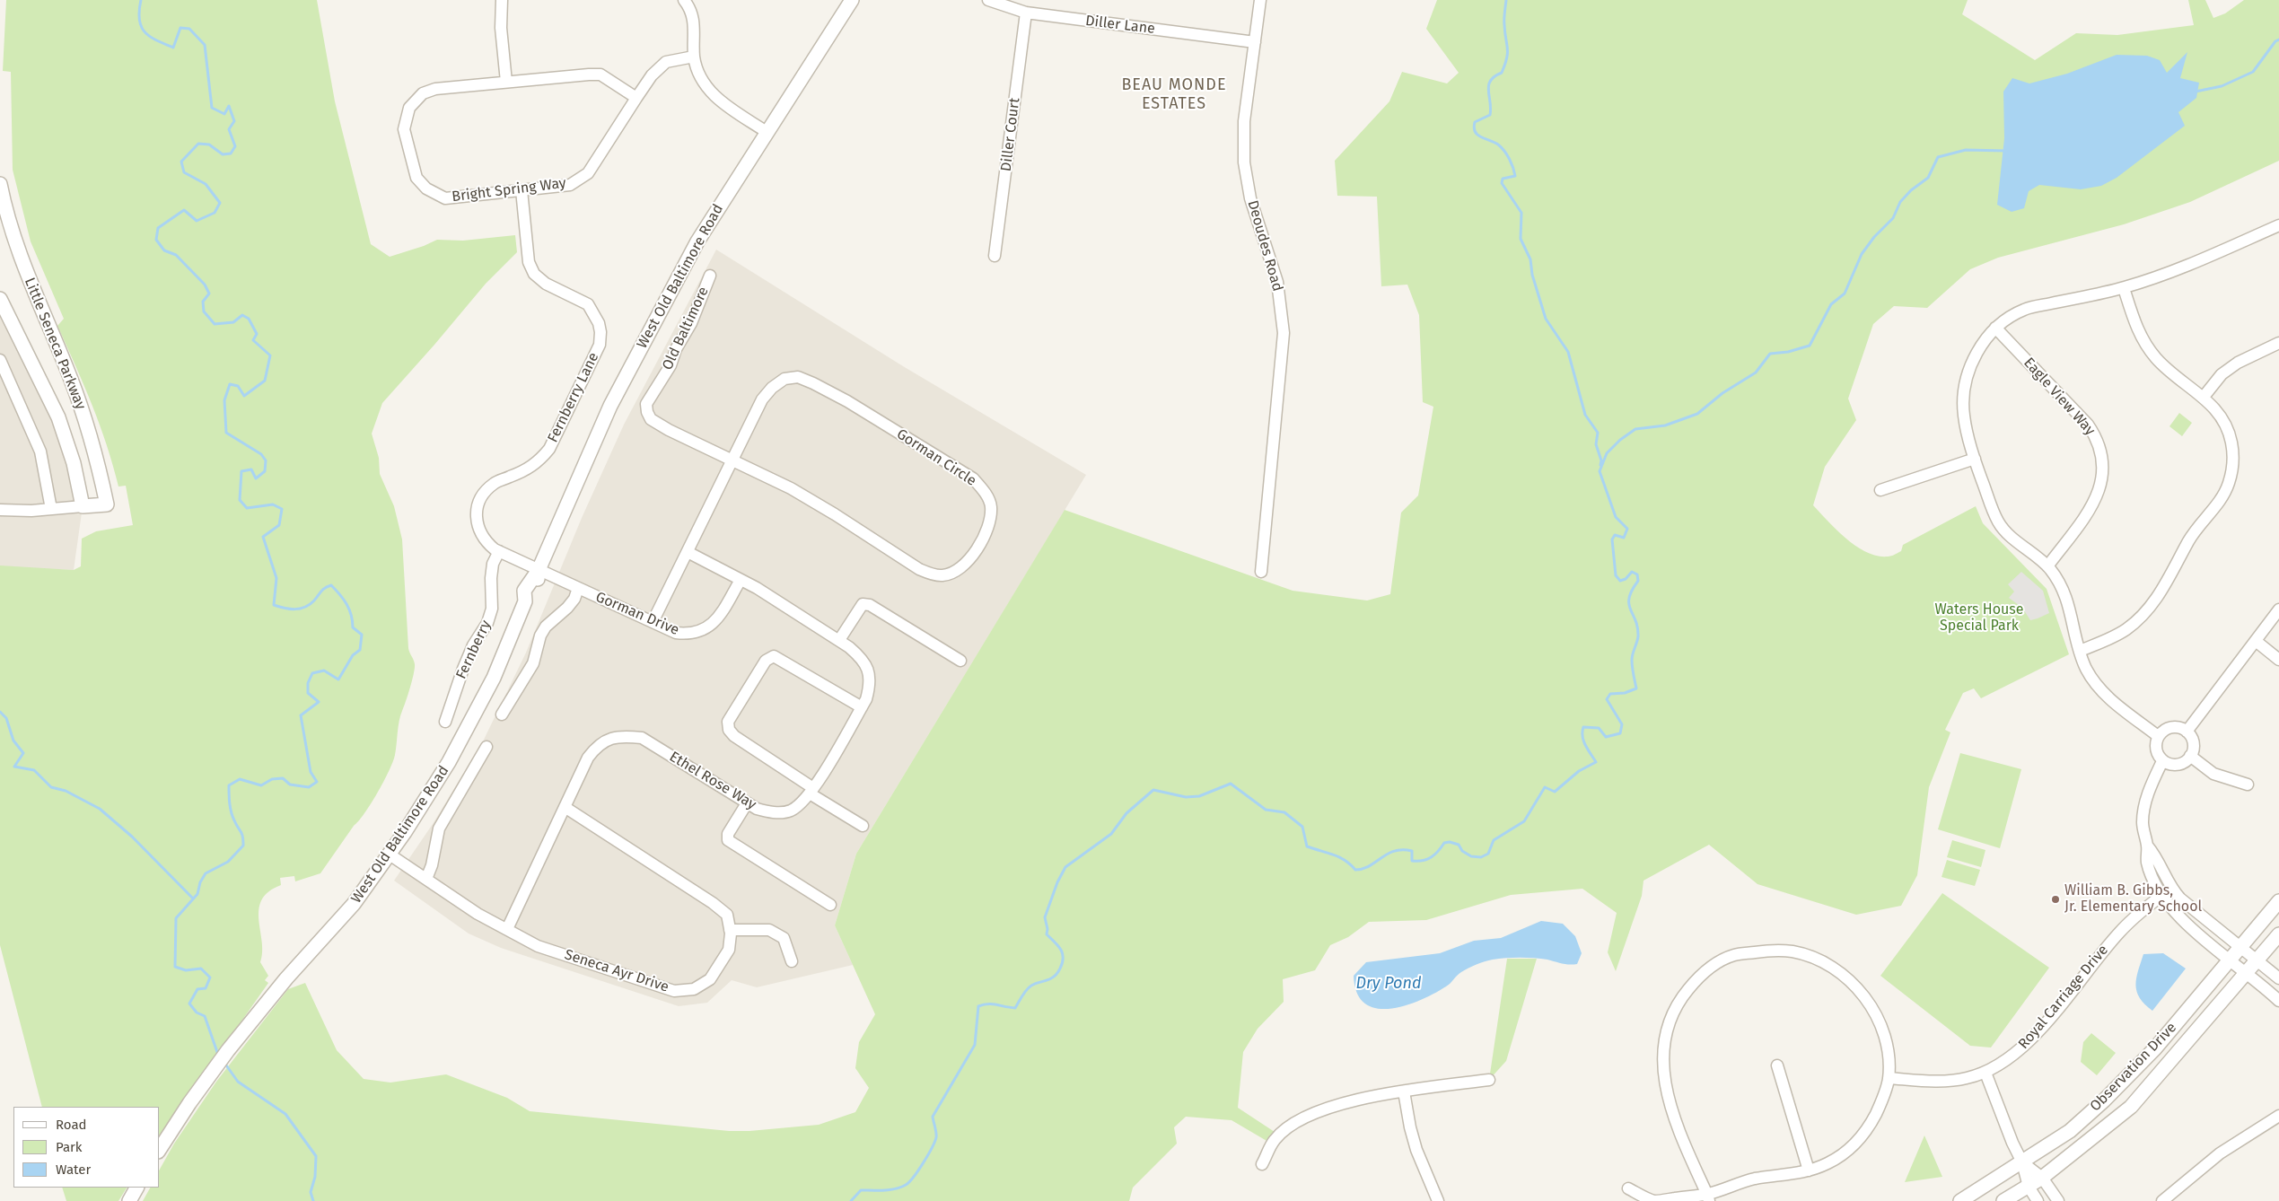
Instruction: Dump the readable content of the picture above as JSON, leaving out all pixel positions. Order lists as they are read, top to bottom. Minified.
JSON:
{"streets":{"street":["Diller Lane","Diller Court","Bright Spring Way","Deoudes Road","West Old Baltimore Road","Old Baltimore","Little Seneca Parkway","Eagle View Way","Fernberry Lane","Gorman Circle","Gorman Drive","Fernberry","Ethel Rose Way","Seneca Ayr Drive","Royal Carriage Drive","Observation Drive"]},"crossings":[["Diller Lane","Diller Court"],["Diller Lane","Deoudes Road"],["Bright Spring Way","Fernberry Lane"],["West Old Baltimore Road","Fernberry Lane"],["West Old Baltimore Road","Gorman Drive"],["West Old Baltimore Road","Seneca Ayr Drive"],["Old Baltimore","Gorman Circle"],["Fernberry Lane","Gorman Drive"],["Fernberry Lane","Fernberry"],["Gorman Circle","Gorman Drive"],["Gorman Circle","Ethel Rose Way"],["Gorman Drive","Ethel Rose Way"],["Ethel Rose Way","Seneca Ayr Drive"]],"districts":["BEAU MONDE ESTATES"],"water":["Dry Pond"],"parks":["Waters House Special Park"],"places":["William B. Gibbs, Jr. Elementary School"],"legend":["Road","Park","Water"]}
